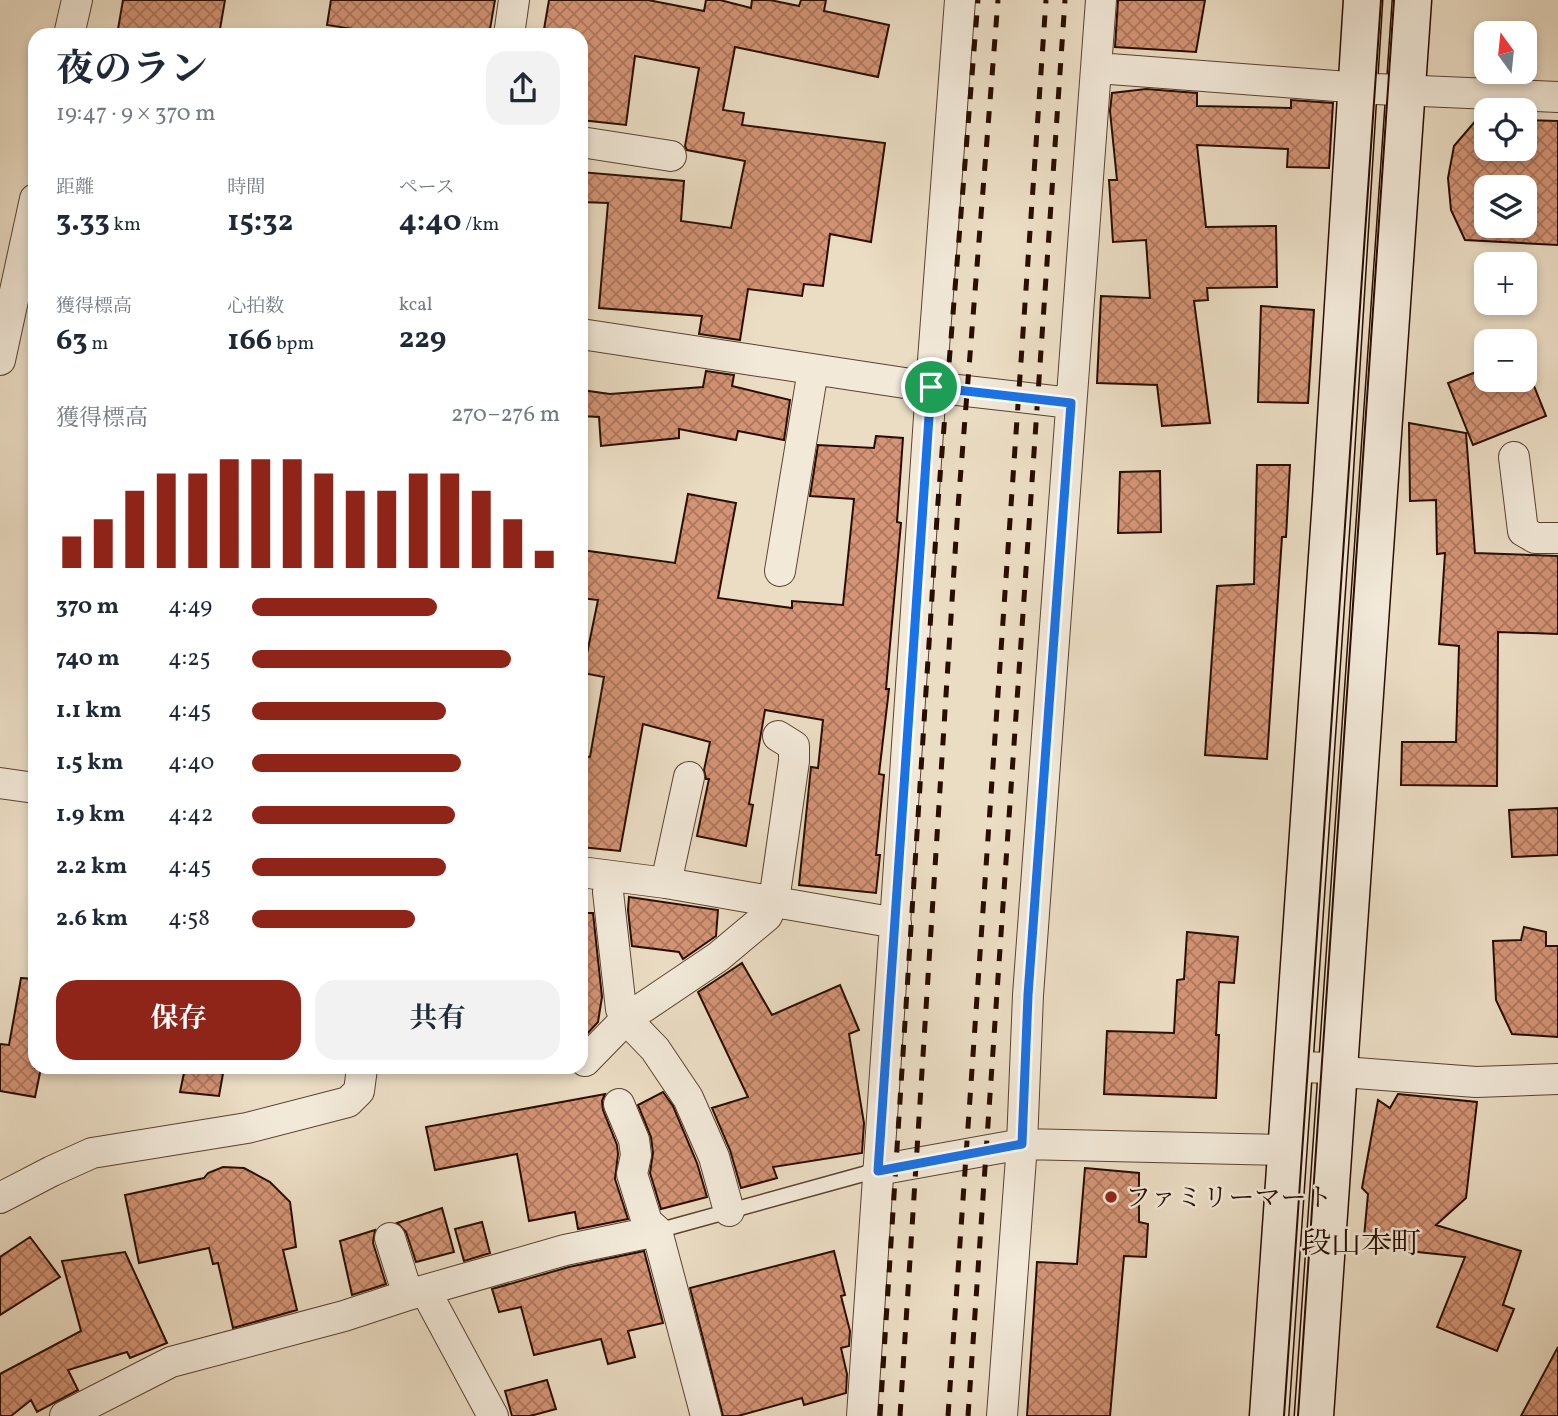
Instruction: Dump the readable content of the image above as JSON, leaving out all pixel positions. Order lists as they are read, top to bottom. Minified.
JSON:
{"districts":["段山本町"],"places":["ファミリーマート"],"north":"top","page":{"map_buttons":["+","−"],"heading":["夜のラン","19:47 · 9 × 370 m"],"stats":[["距離","3.33 km"],["時間","15:32"],["ペース","4:40 /km"],["獲得標高","63 m"],["心拍数","166 bpm"],["kcal","229"]],"chart":["獲得標高","270–276 m"],"list":[{"name":"370 m","note":"4:49"},{"name":"740 m","note":"4:25"},{"name":"1.1 km","note":"4:45"},{"name":"1.5 km","note":"4:40"},{"name":"1.9 km","note":"4:42"},{"name":"2.2 km","note":"4:45"},{"name":"2.6 km","note":"4:58"}],"buttons":["保存","共有"]}}
